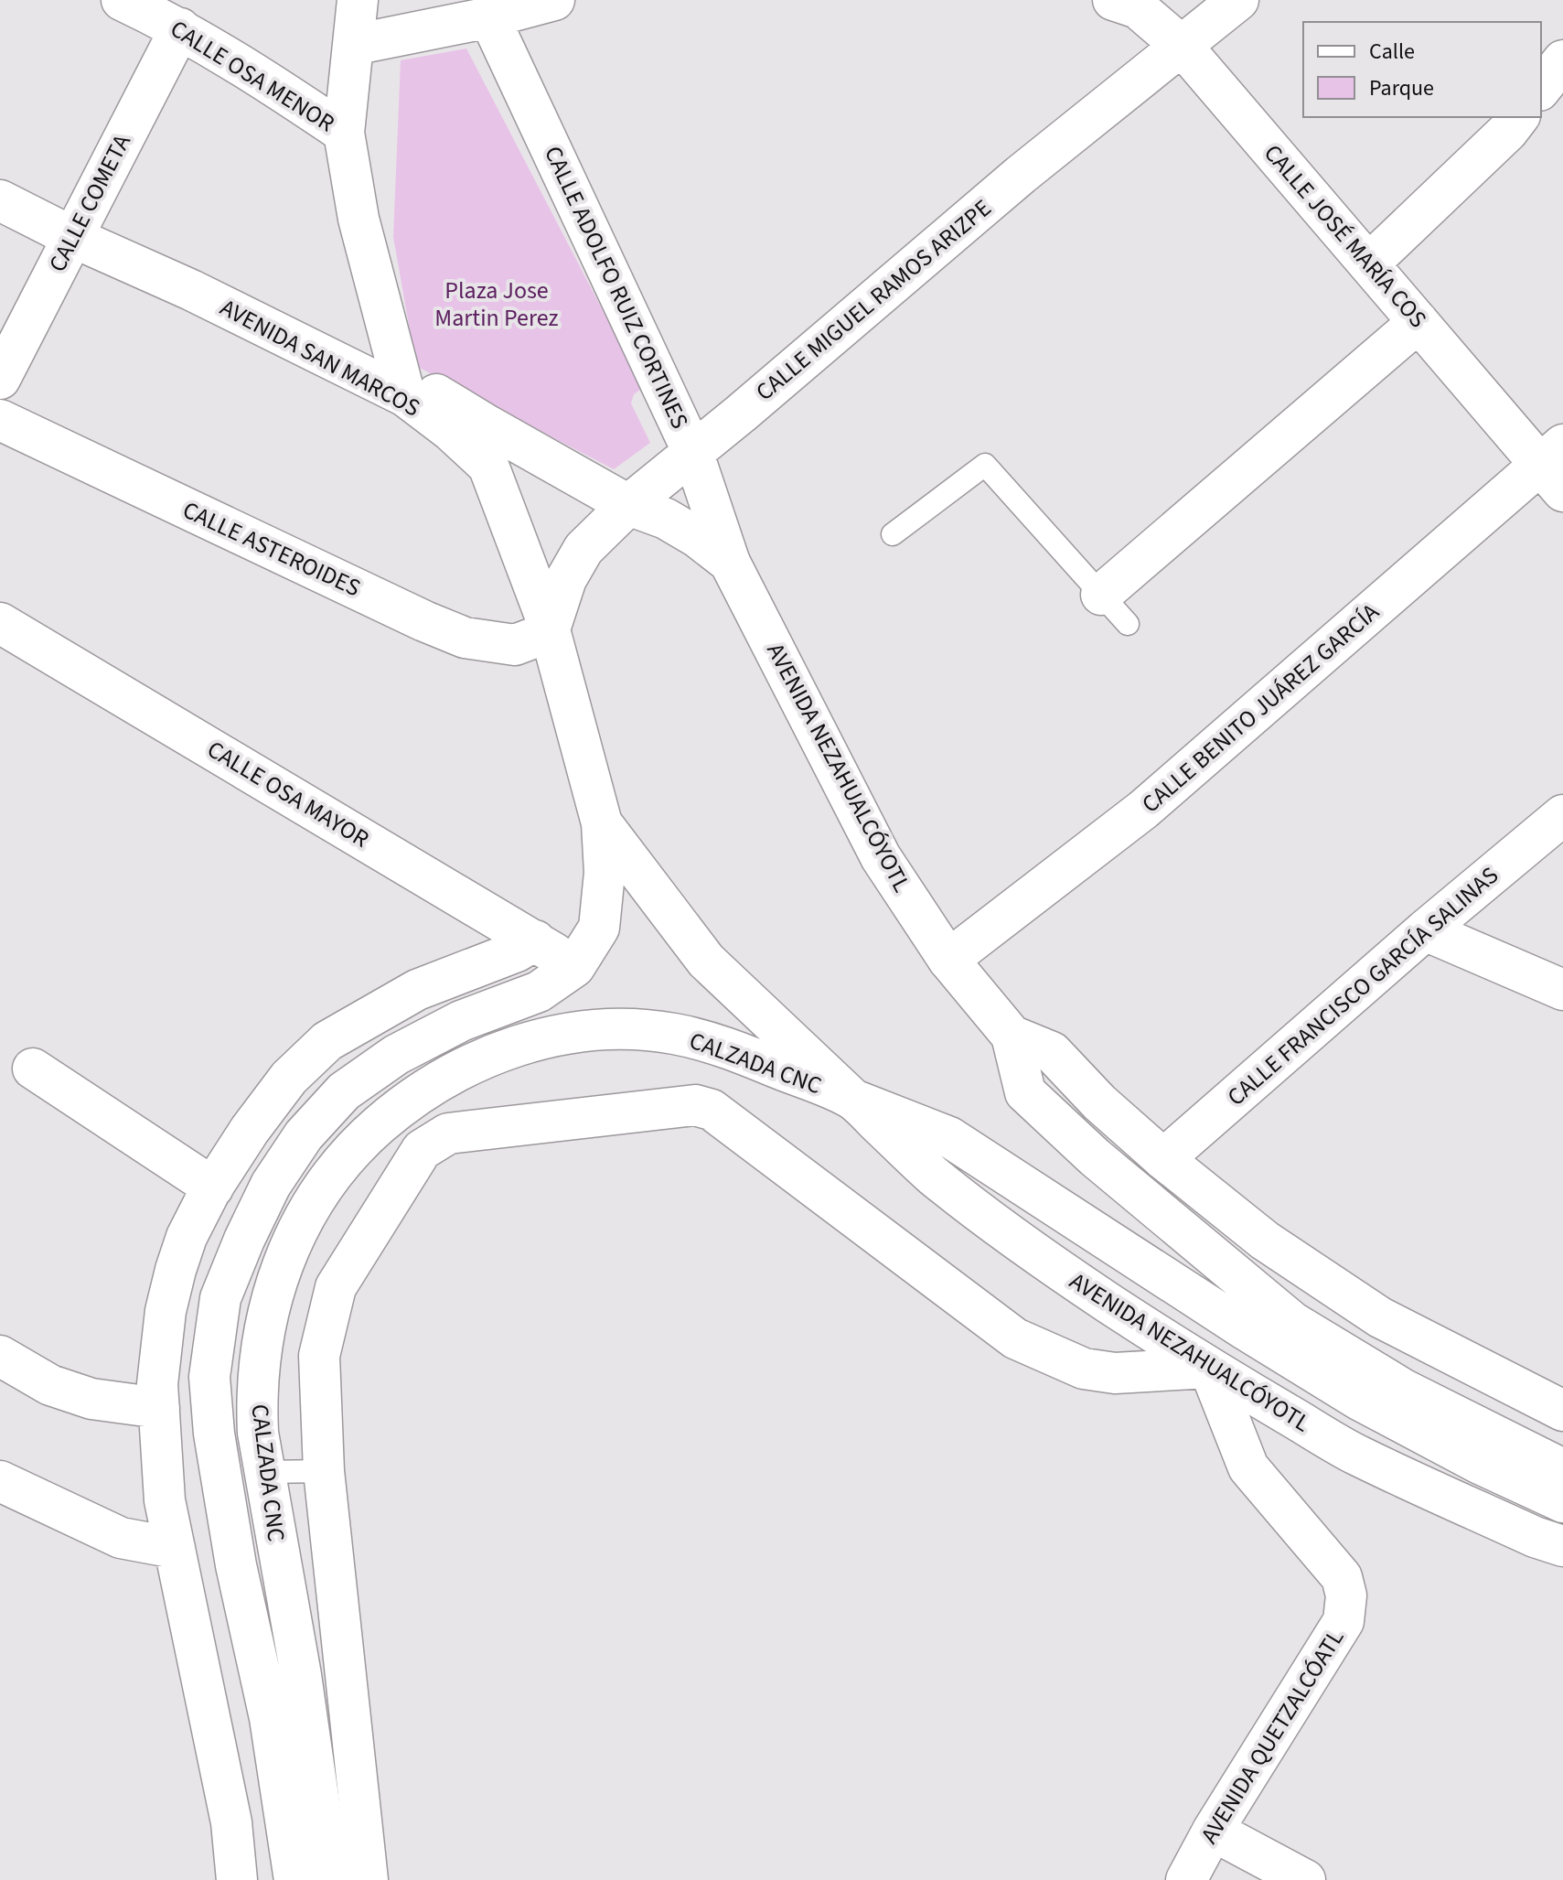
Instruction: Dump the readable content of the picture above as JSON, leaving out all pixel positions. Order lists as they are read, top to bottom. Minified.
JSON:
{"streets":{"street":["CALLE OSA MENOR","CALLE COMETA","CALLE JOSÉ MARÍA COS","CALLE ADOLFO RUIZ CORTINES","CALLE MIGUEL RAMOS ARIZPE","AVENIDA SAN MARCOS","CALLE ASTEROIDES","CALLE BENITO JUÁREZ GARCÍA","AVENIDA NEZAHUALCÓYOTL","CALLE OSA MAYOR","CALLE FRANCISCO GARCÍA SALINAS","CALZADA CNC","AVENIDA QUETZALCÓATL"]},"crossings":[["CALLE OSA MENOR","CALLE COMETA"],["CALLE COMETA","AVENIDA SAN MARCOS"],["CALLE JOSÉ MARÍA COS","CALLE MIGUEL RAMOS ARIZPE"],["CALLE JOSÉ MARÍA COS","CALLE BENITO JUÁREZ GARCÍA"],["CALLE ADOLFO RUIZ CORTINES","CALLE MIGUEL RAMOS ARIZPE"],["CALLE ADOLFO RUIZ CORTINES","AVENIDA NEZAHUALCÓYOTL"],["CALLE MIGUEL RAMOS ARIZPE","AVENIDA SAN MARCOS"],["CALLE MIGUEL RAMOS ARIZPE","CALLE ASTEROIDES"],["AVENIDA SAN MARCOS","CALLE ASTEROIDES"],["AVENIDA SAN MARCOS","AVENIDA NEZAHUALCÓYOTL"],["AVENIDA SAN MARCOS","CALZADA CNC"],["CALLE BENITO JUÁREZ GARCÍA","AVENIDA NEZAHUALCÓYOTL"],["AVENIDA NEZAHUALCÓYOTL","CALLE FRANCISCO GARCÍA SALINAS"],["AVENIDA NEZAHUALCÓYOTL","CALZADA CNC"],["AVENIDA NEZAHUALCÓYOTL","AVENIDA QUETZALCÓATL"],["CALLE OSA MAYOR","CALZADA CNC"]],"parks":["Plaza Jose Martin Perez"],"legend":["Calle","Parque"]}
